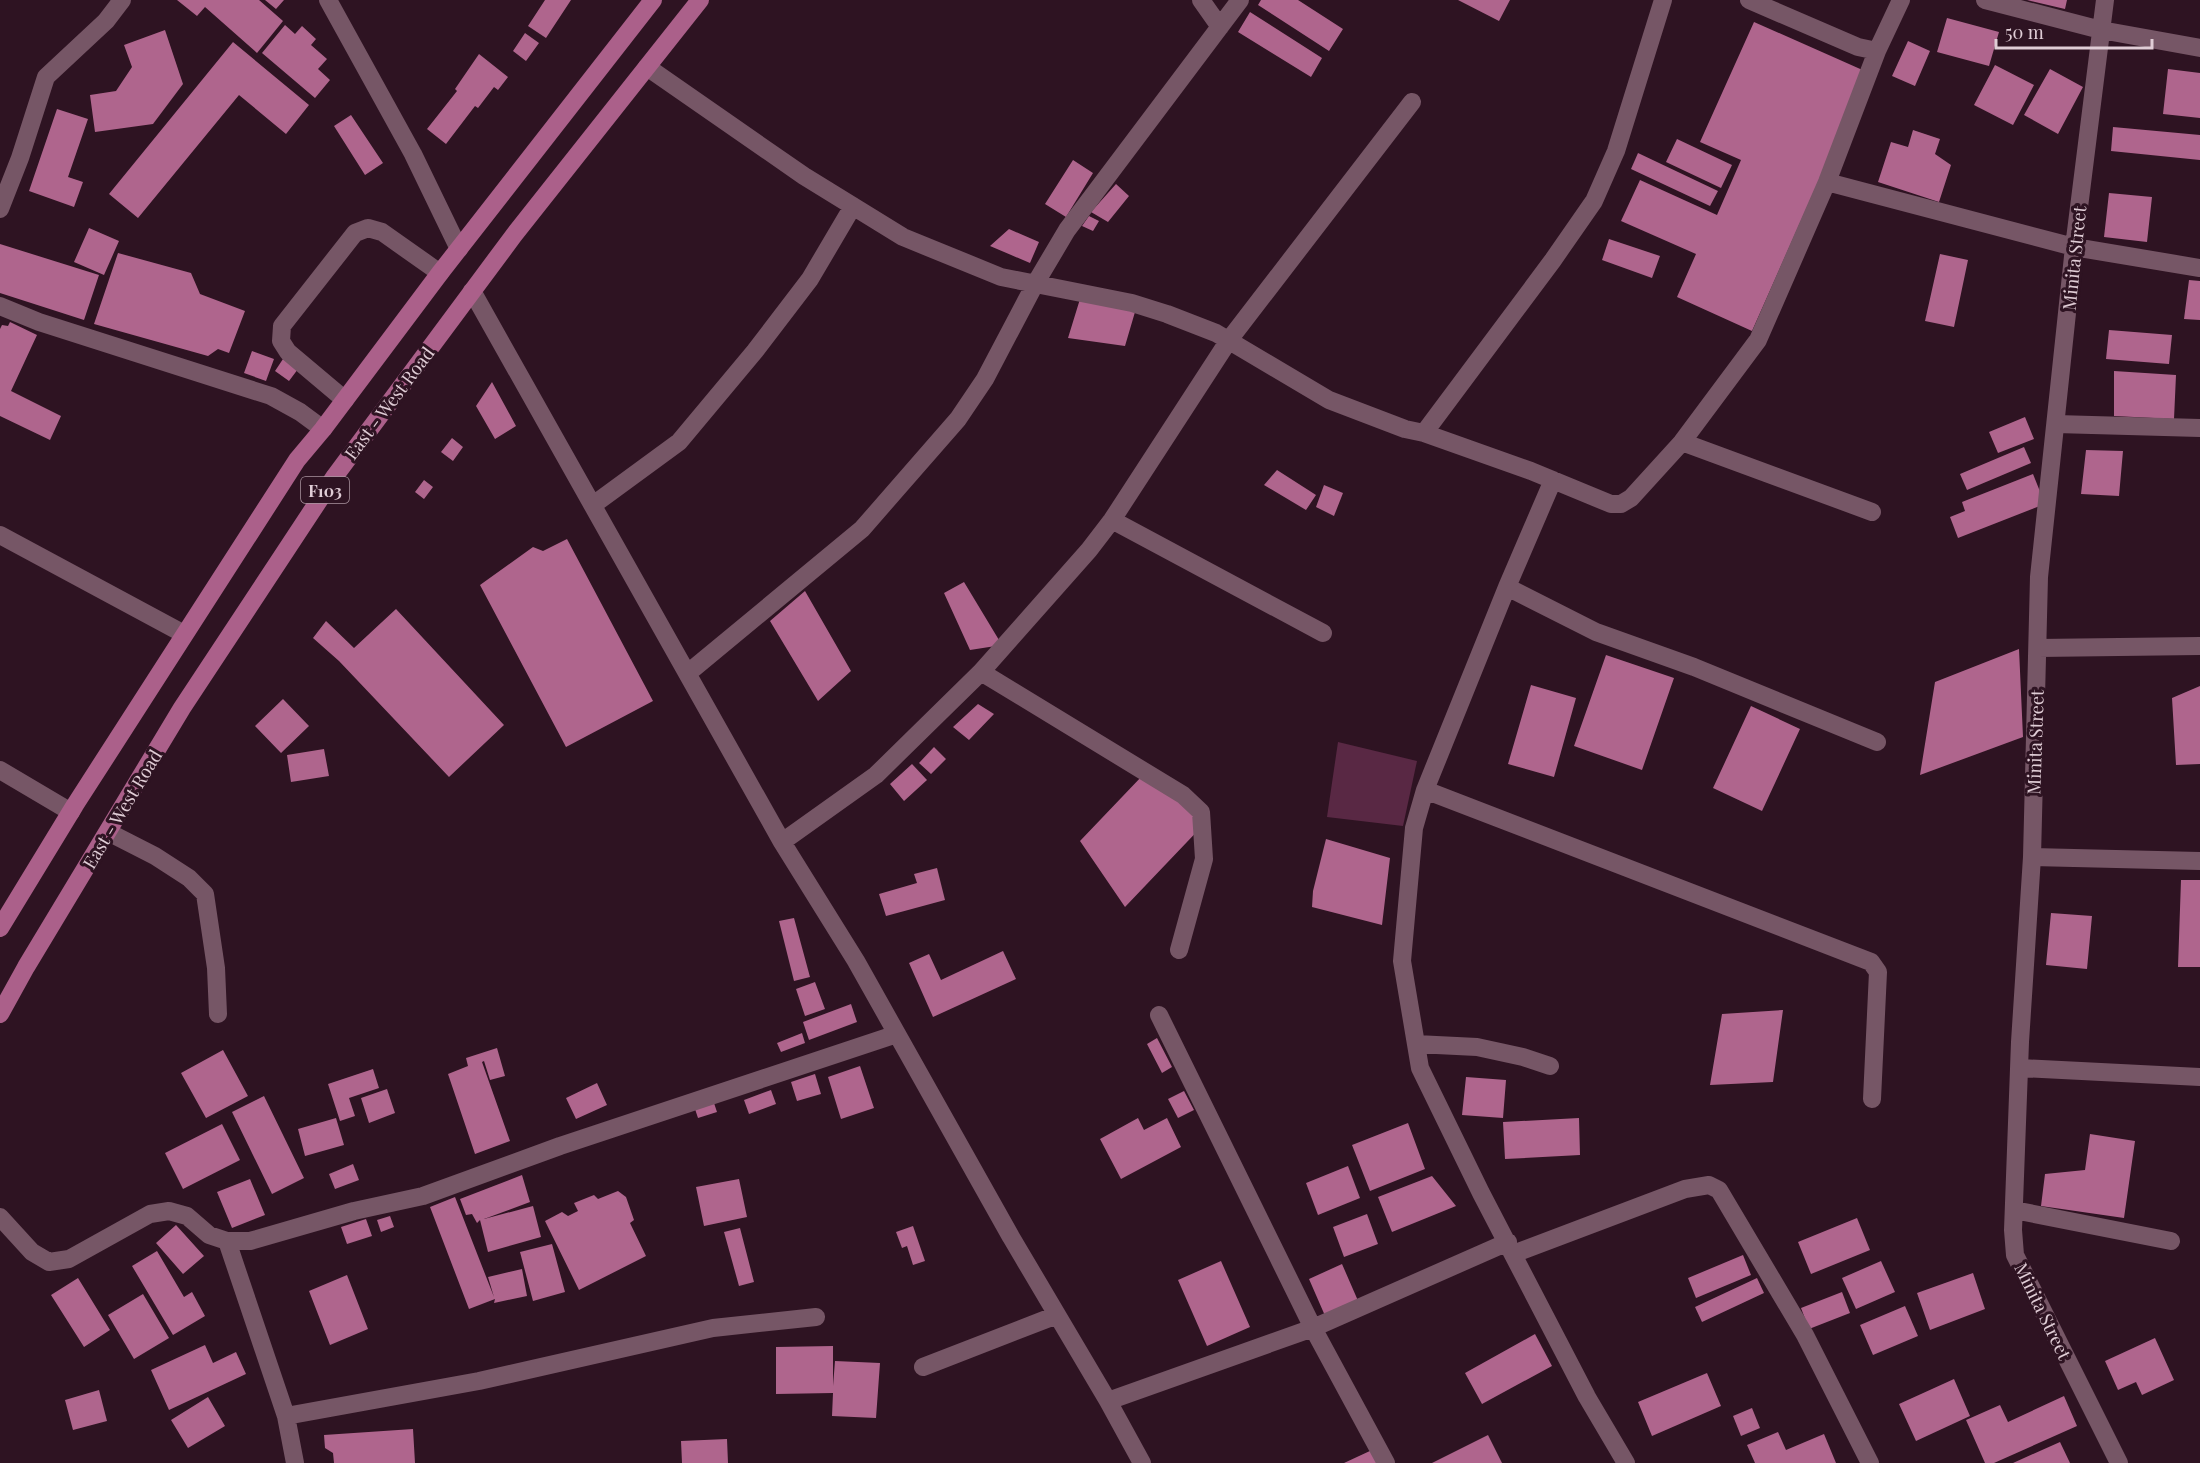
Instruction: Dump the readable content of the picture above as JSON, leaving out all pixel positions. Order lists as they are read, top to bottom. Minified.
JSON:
{"streets":{"main road":["East - West Road","F103"],"street":["Minita Street"]},"scale_bar":"50 m"}
